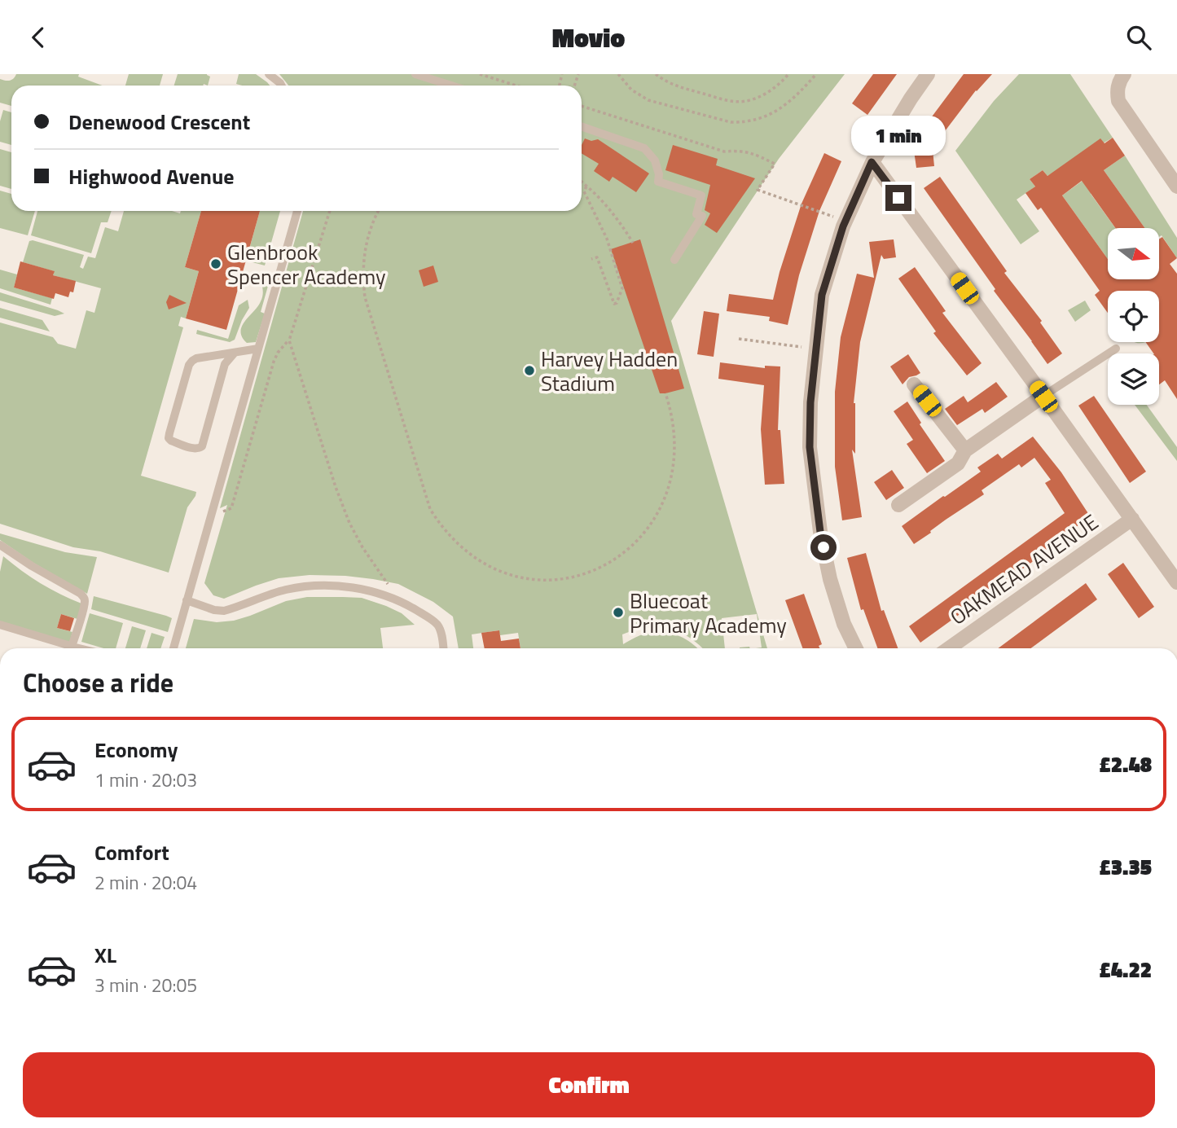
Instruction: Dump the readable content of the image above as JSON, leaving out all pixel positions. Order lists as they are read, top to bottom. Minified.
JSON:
{"streets":{"street":["OAKMEAD AVENUE"]},"places":["Glenbrook Spencer Academy","Harvey Hadden Stadium","Bluecoat Primary Academy"],"north":"right","page":{"header":"Movio","banner":["Denewood Crescent","Highwood Avenue"],"bubble":"1 min","heading":"Choose a ride","list":[{"name":"Economy","note":"1 min · 20:03","value":"£2.48"},{"name":"Comfort","note":"2 min · 20:04","value":"£3.35"},{"name":"XL","note":"3 min · 20:05","value":"£4.22"}],"buttons":"Confirm"}}
